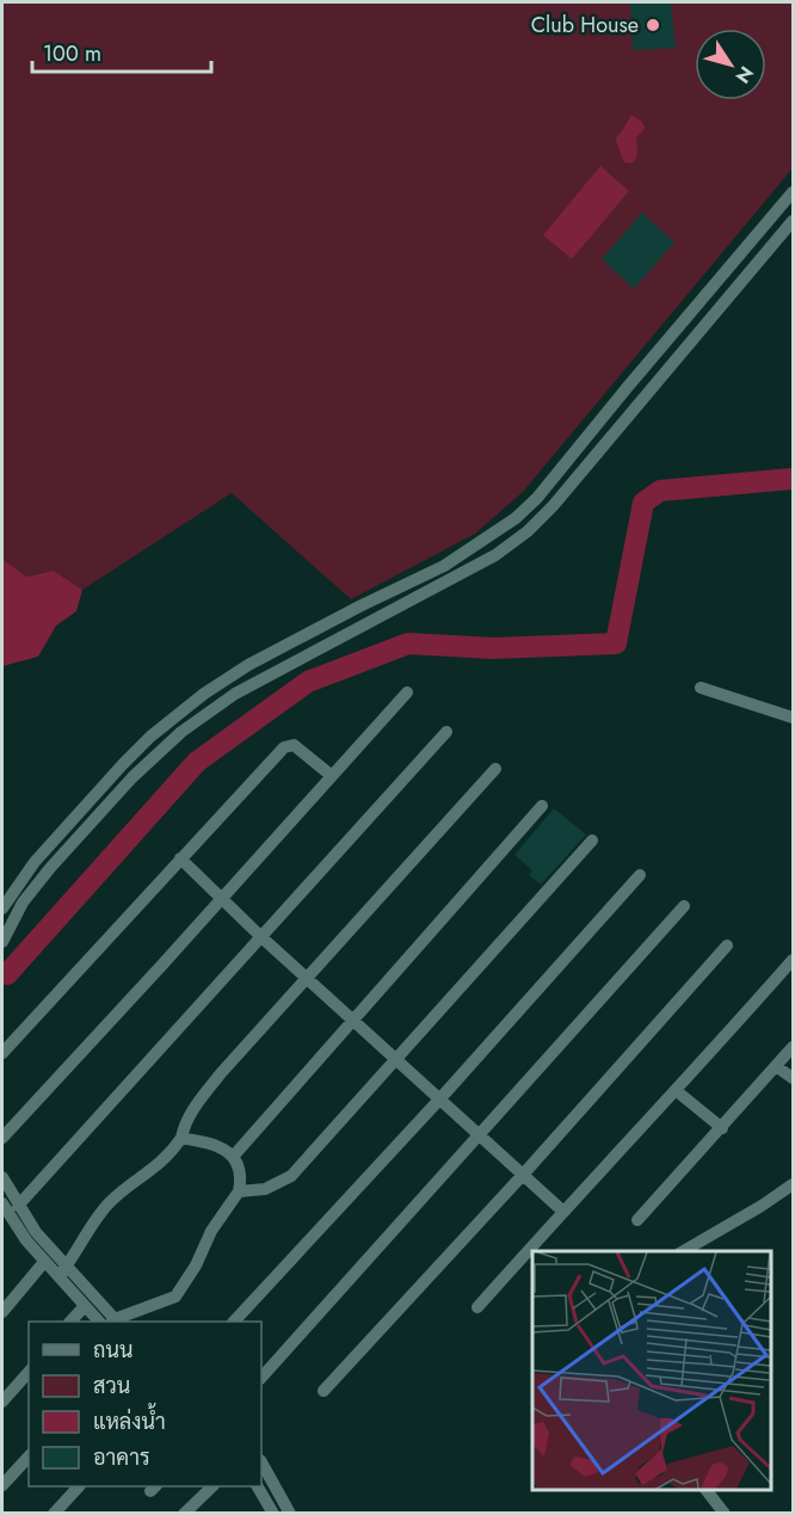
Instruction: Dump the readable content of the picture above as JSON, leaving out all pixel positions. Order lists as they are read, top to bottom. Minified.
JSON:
{"places":["Club House"],"legend":["ถนน","สวน","แหล่งน้ำ","อาคาร"],"scale_bar":"100 m","north":"bottom right"}
